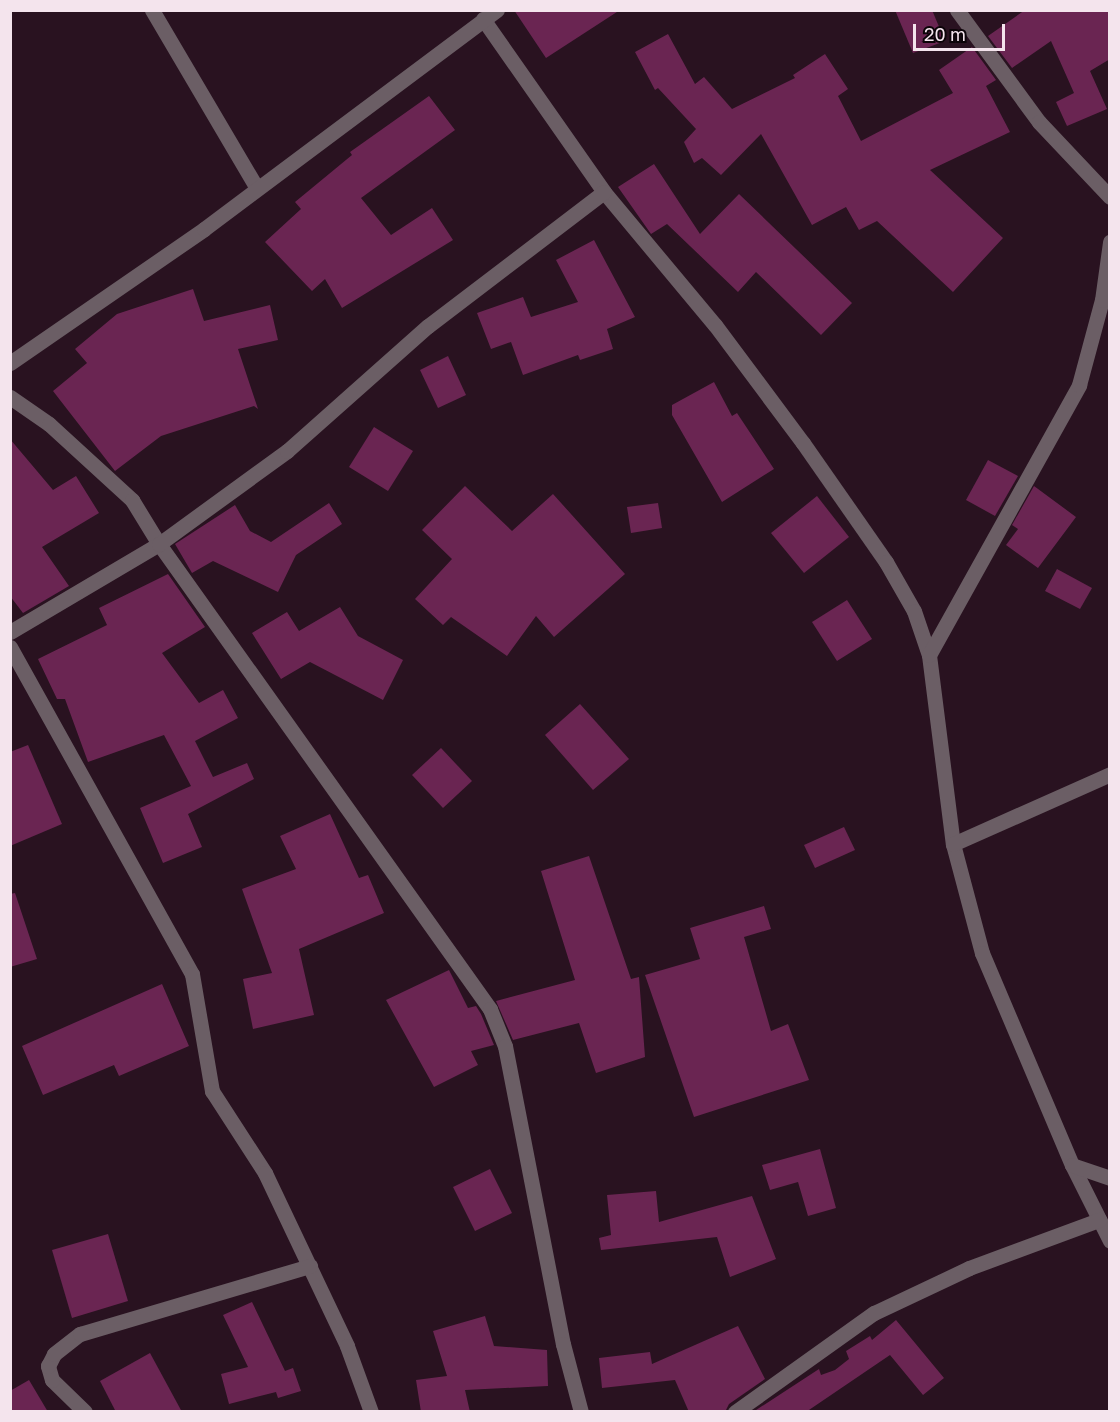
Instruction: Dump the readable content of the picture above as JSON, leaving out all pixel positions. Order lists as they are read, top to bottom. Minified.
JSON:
{"scale_bar":"20 m"}
